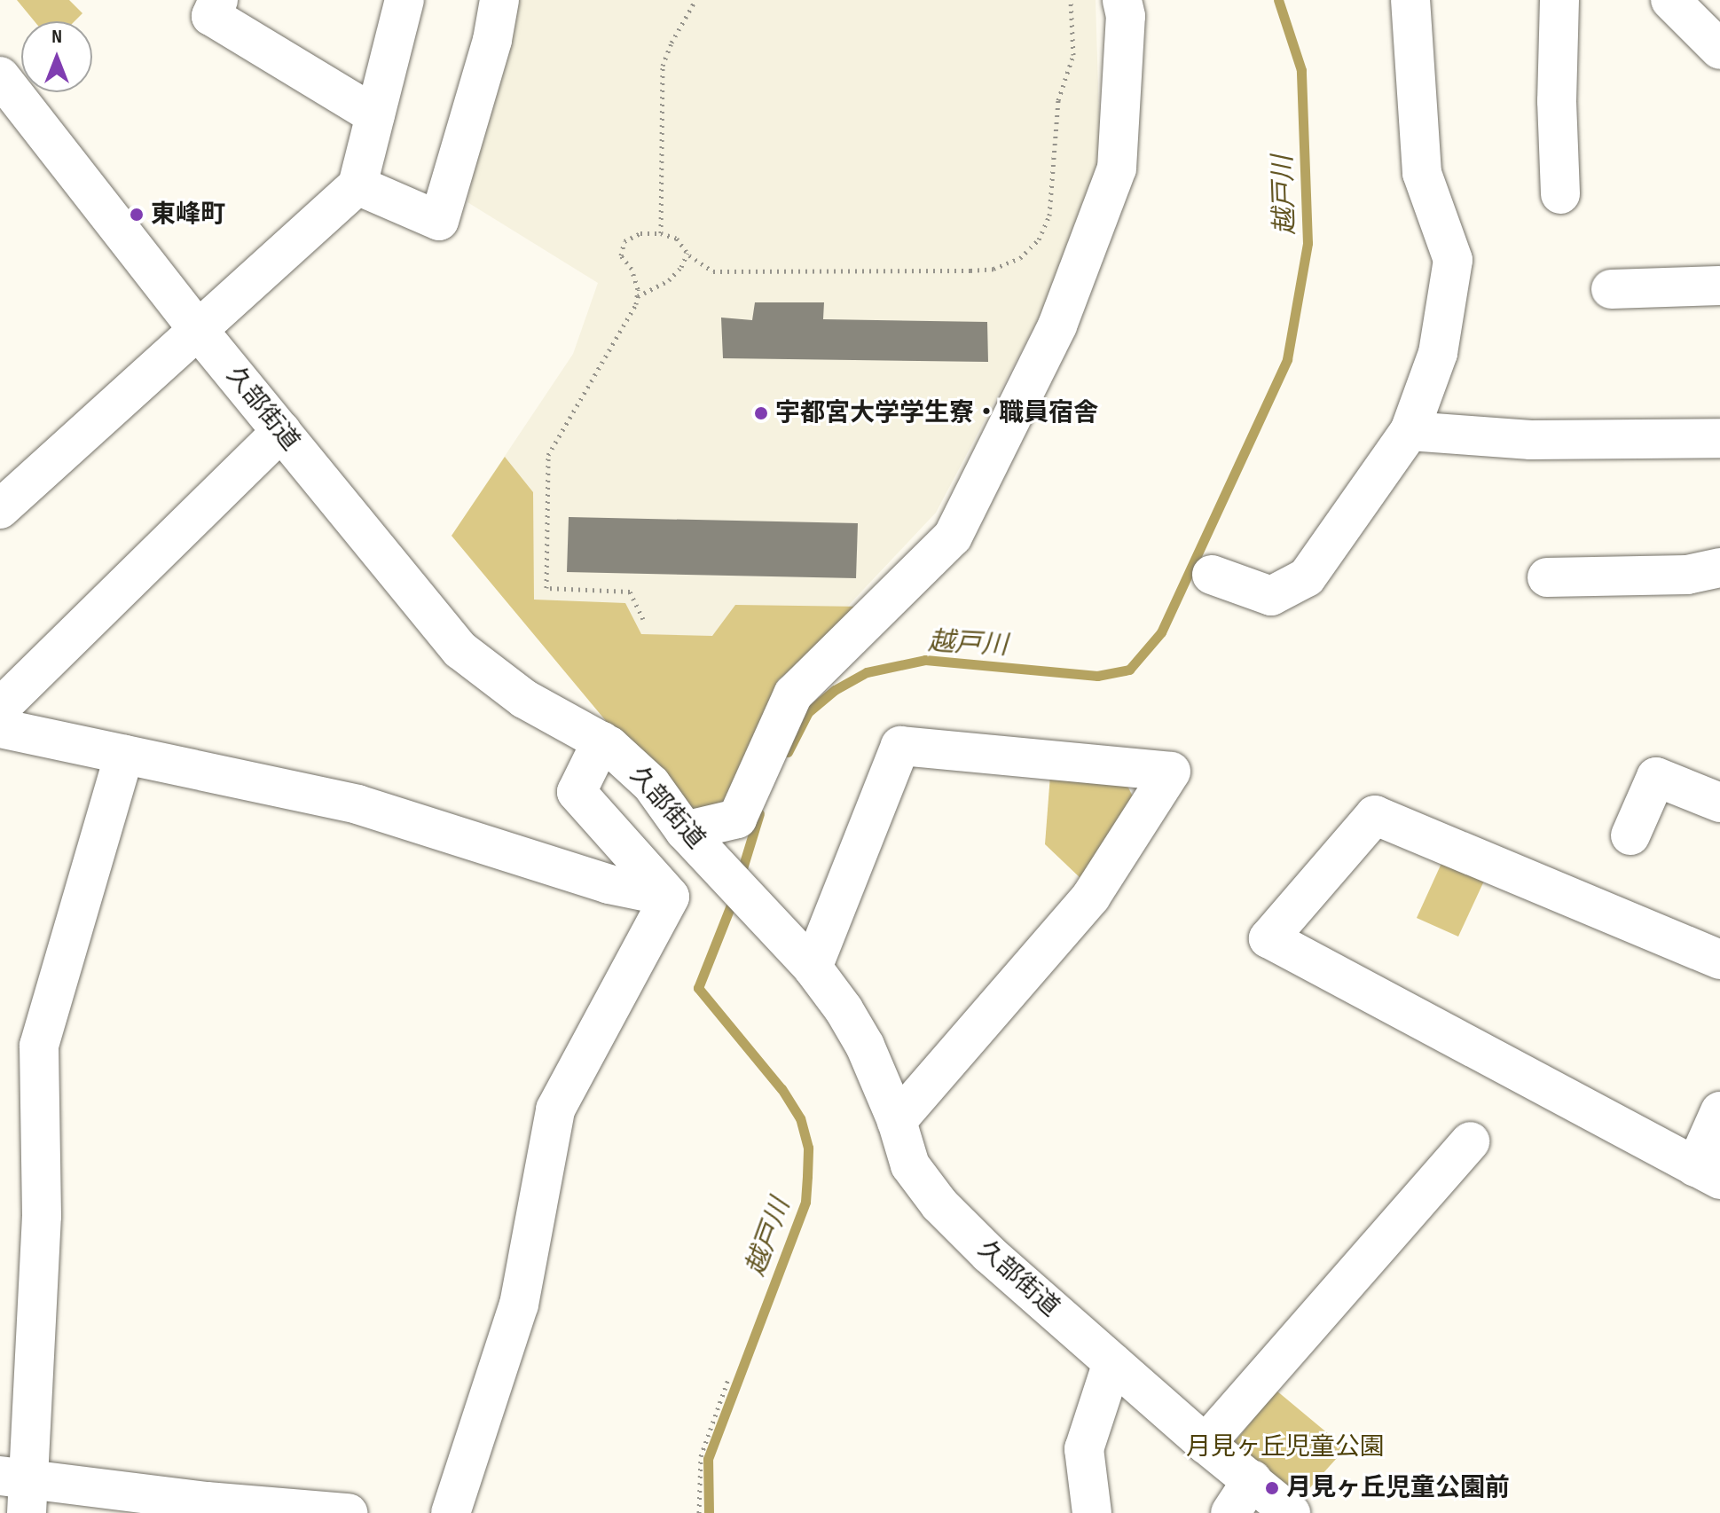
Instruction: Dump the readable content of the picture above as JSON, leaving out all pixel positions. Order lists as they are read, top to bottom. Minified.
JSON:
{"streets":{"street":["久部街道"]},"water":["越戸川"],"parks":["月見ヶ丘児童公園"],"places":["東峰町","宇都宮大学学生寮・職員宿舎","月見ヶ丘児童公園前"],"north":"top"}
